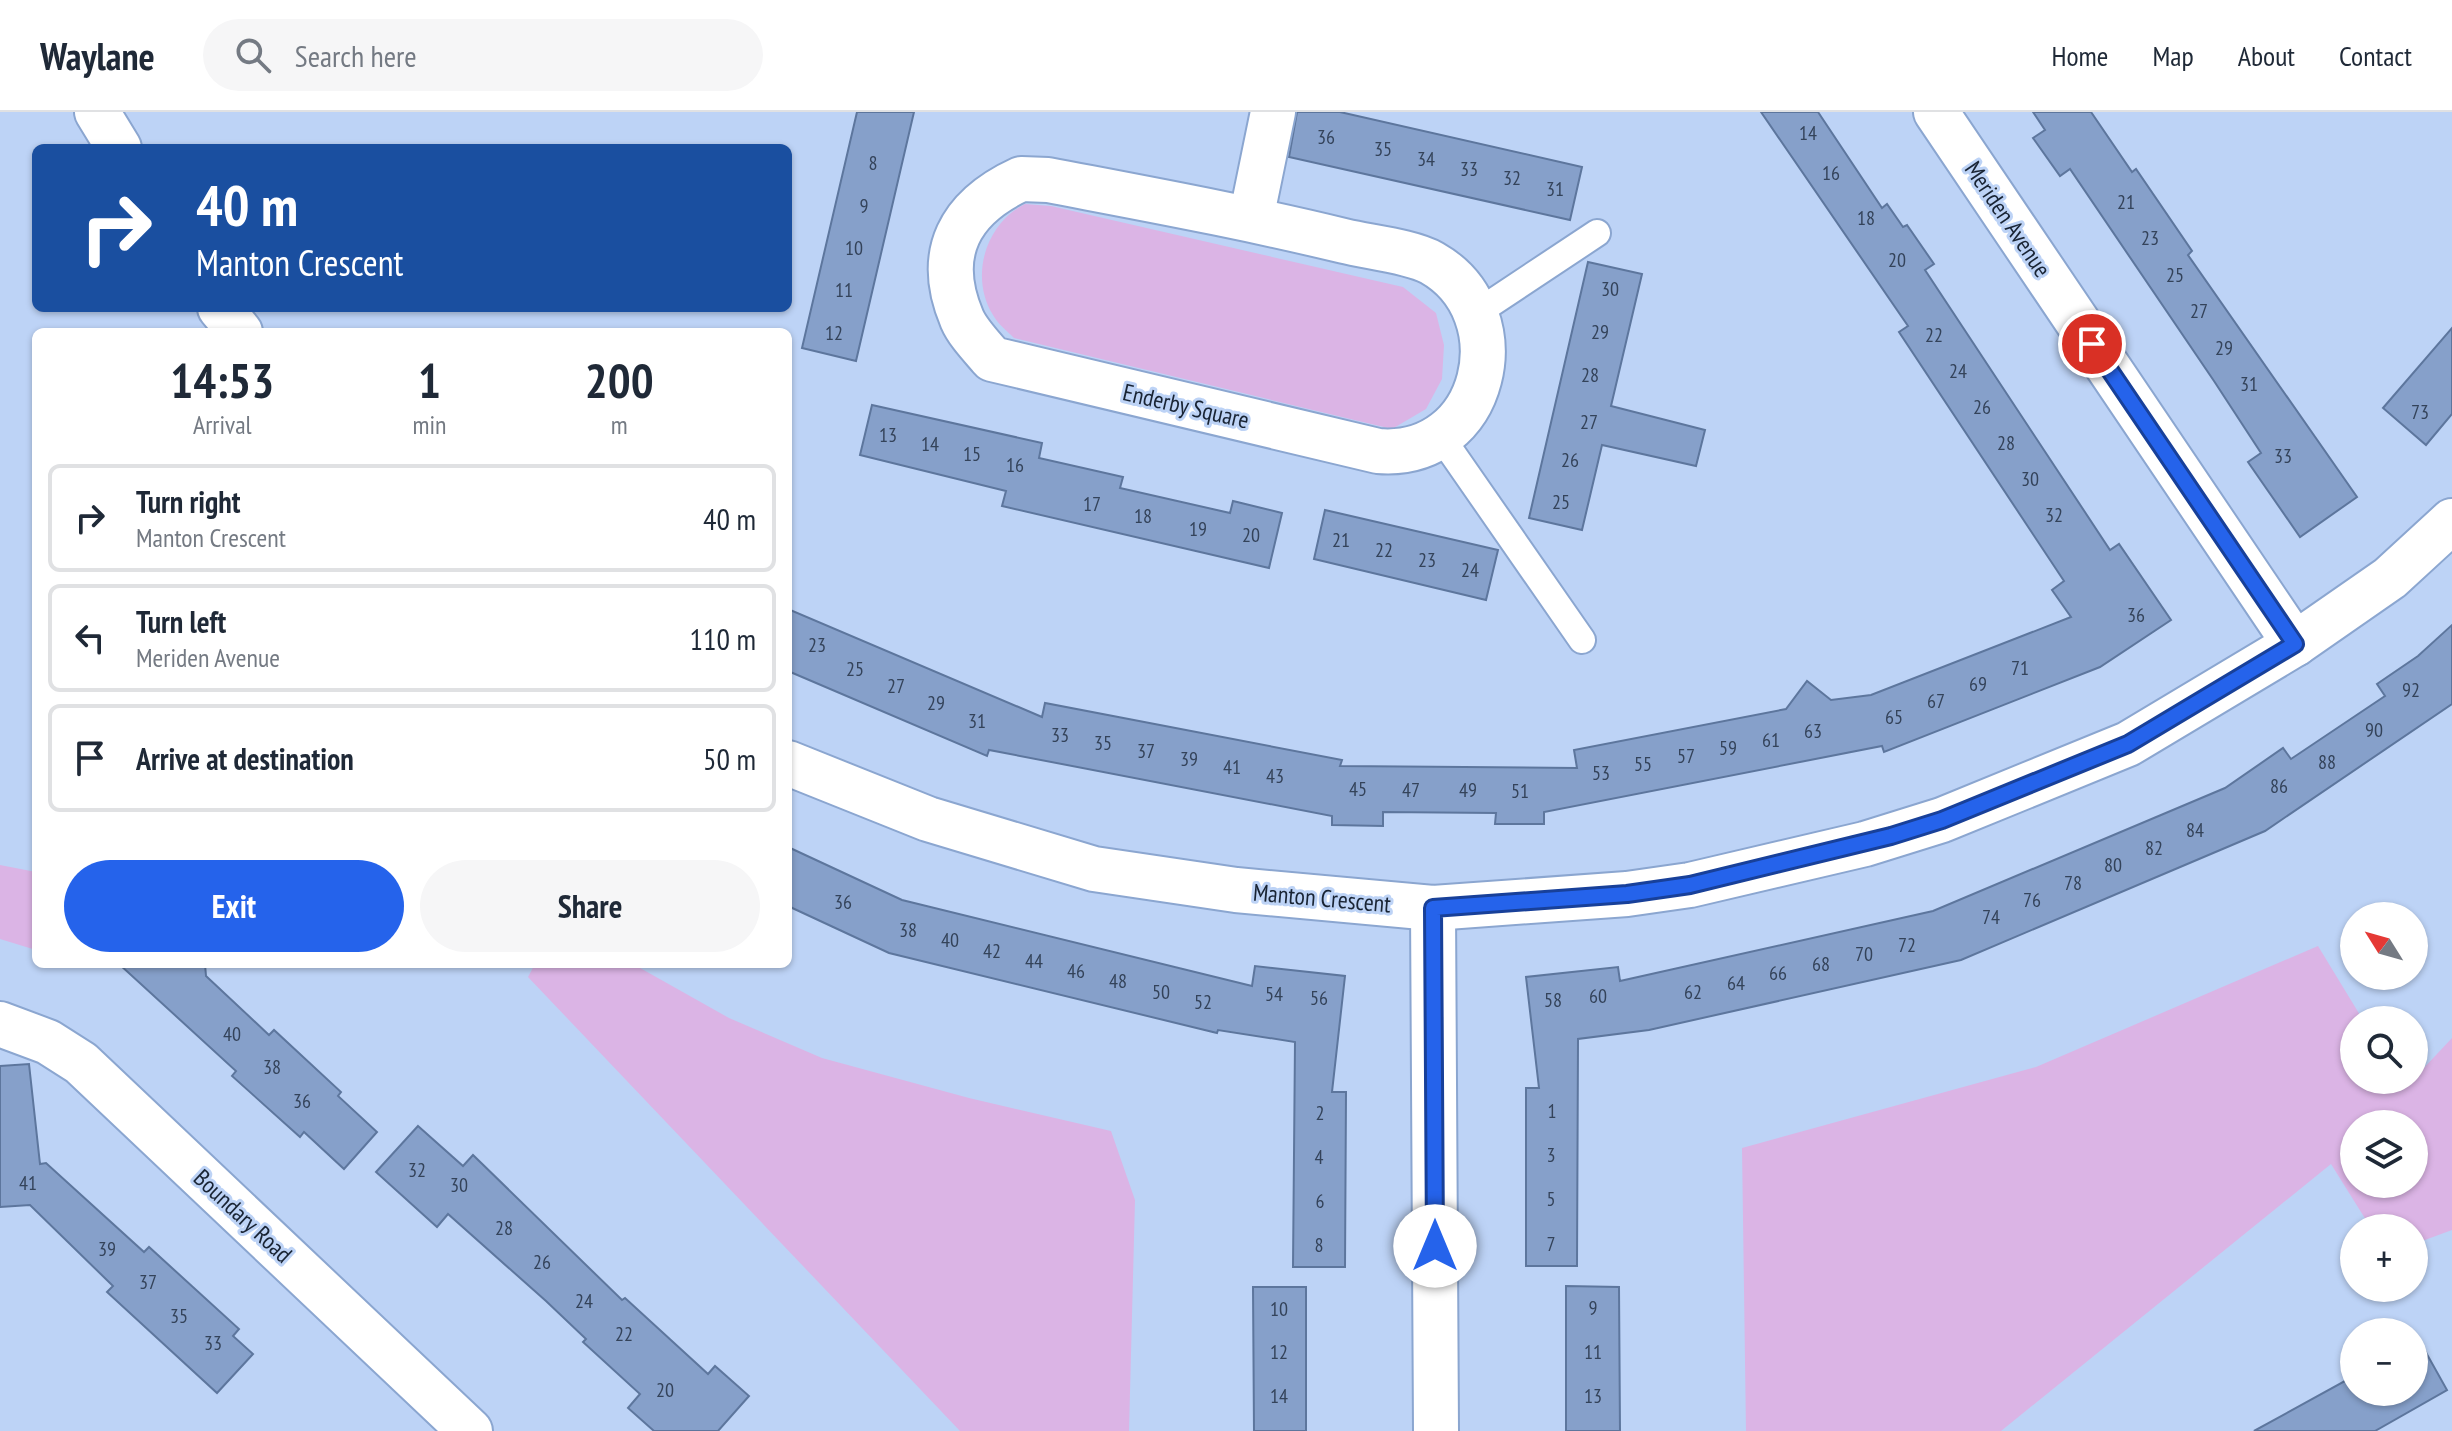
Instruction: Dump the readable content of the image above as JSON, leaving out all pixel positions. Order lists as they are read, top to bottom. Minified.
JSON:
{"streets":{"street":["Meriden Avenue","Enderby Square","Manton Crescent","Boundary Road"]},"crossings":[["Meriden Avenue","Manton Crescent"]],"house_numbers":["14","36","35","34","8","33","16","32","31","21","9","18","23","10","20","25","30","11","27","29","12","22","29","24","28","31","26","73","27","13","28","14","15","33","26","16","30","25","17","32","18","19","20","21","22","23","24","36","23","71","25","69","27","92","67","29","65","31","90","63","33","61","35","59","37","57","39","88","55","41","53","43","86","45","47","49","51","84","82","80","78","76","36","74","38","40","72","42","70","44","68","46","66","48","64","50","62","54","60","56","58","52","40","38","36","1","2","3","4","32","41","30","5","6","28","7","8","39","26","37","24","9","10","35","22","33","12","11","20","14","13"],"north":"top left","page":{"header":"Waylane","search":"Search here","nav":["Home","Map","About","Contact"],"turn":["40 m","Manton Crescent"],"eta":["14:53","Arrival","1","min","200","m"],"list":[{"name":"Turn right","note":"Manton Crescent","value":"40 m"},{"name":"Turn left","note":"Meriden Avenue","value":"110 m"},{"name":"Arrive at destination","value":"50 m"}],"buttons":["Exit","Share"],"map_buttons":["+","−"]}}
